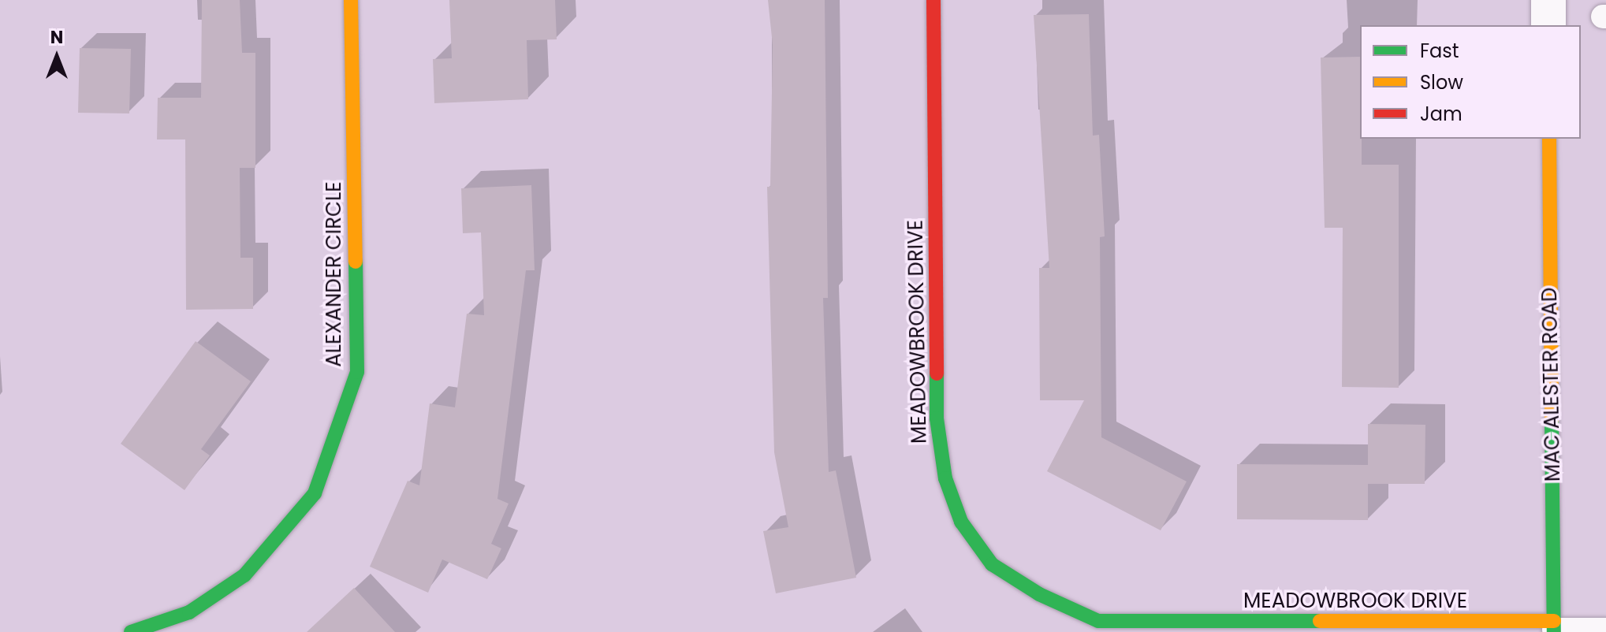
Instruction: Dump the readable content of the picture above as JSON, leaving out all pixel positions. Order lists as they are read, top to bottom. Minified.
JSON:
{"streets":{"street":["ALEXANDER CIRCLE","MEADOWBROOK DRIVE","MAC ALESTER ROAD"]},"crossings":[["MEADOWBROOK DRIVE","MAC ALESTER ROAD"]],"legend":["Fast","Slow","Jam"],"north":"top"}
